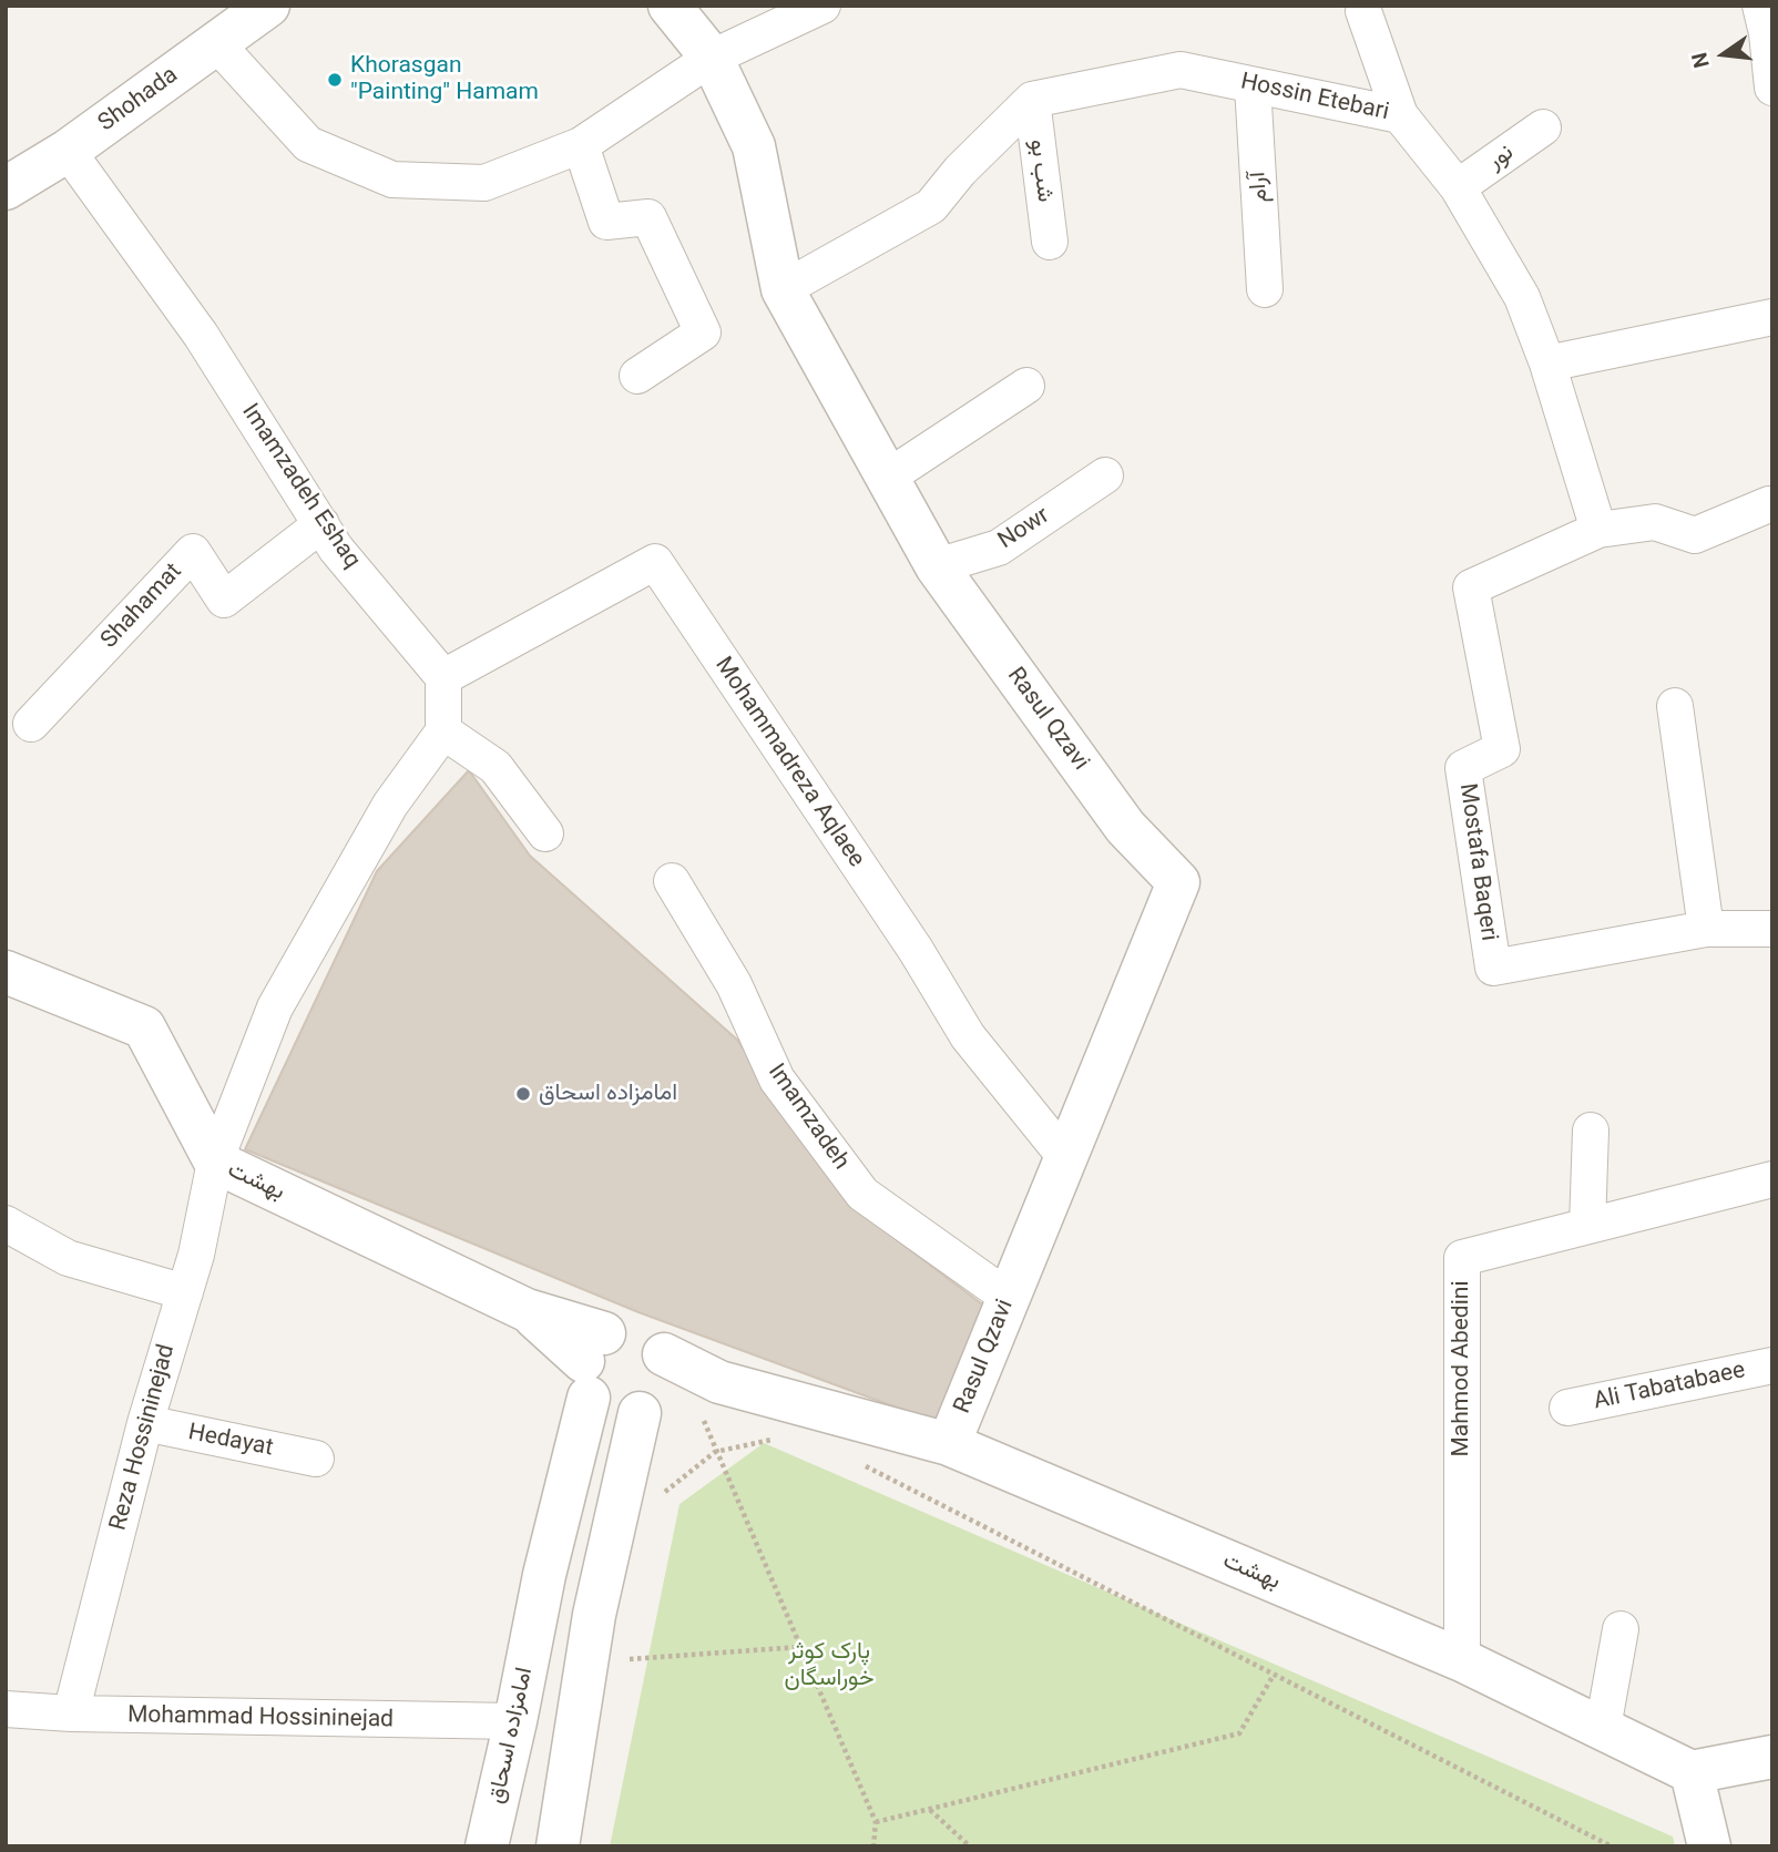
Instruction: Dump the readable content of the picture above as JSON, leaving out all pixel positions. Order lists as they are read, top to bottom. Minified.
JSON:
{"streets":{"street":["Hossin Etebari","Shohada","نور","شب بو","آرام","Imamzadeh Eshaq","Nowr","Shahamat","Rasul Qzavi","Mohammadreza Aqlaee","Mostafa Baqeri","Imamzadeh","بهشت","Mahmod Abedini","Ali Tabatabaee","Reza Hossininejad","Hedayat","Mohammad Hossininejad","امامزاده اسحاق"]},"crossings":[["Hossin Etebari","نور"],["Hossin Etebari","شب بو"],["Hossin Etebari","آرام"],["Hossin Etebari","Mostafa Baqeri"],["Shohada","Imamzadeh Eshaq"],["Imamzadeh Eshaq","Shahamat"],["Imamzadeh Eshaq","Mohammadreza Aqlaee"],["Nowr","Rasul Qzavi"],["Rasul Qzavi","Mohammadreza Aqlaee"],["Rasul Qzavi","Imamzadeh"],["Rasul Qzavi","بهشت"],["بهشت","Mahmod Abedini"],["بهشت","Reza Hossininejad"],["بهشت","امامزاده اسحاق"],["Reza Hossininejad","Hedayat"],["Reza Hossininejad","Mohammad Hossininejad"],["Mohammad Hossininejad","امامزاده اسحاق"]],"parks":["پارک کوثر خوراسگان"],"places":["Khorasgan \"Painting\" Hamam","امامزاده اسحاق"],"north":"left"}
